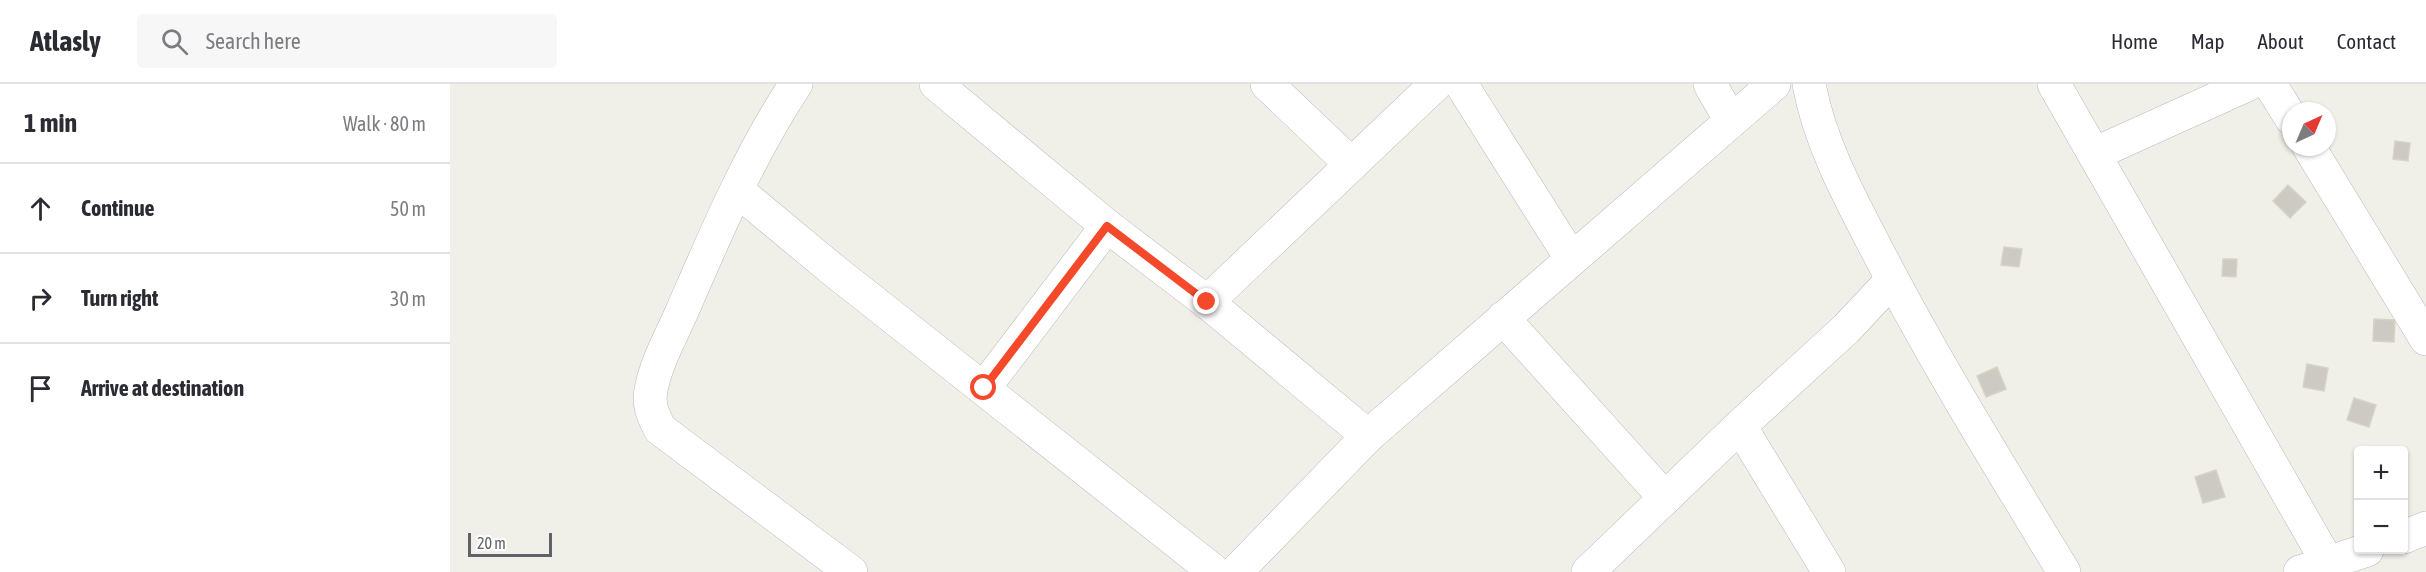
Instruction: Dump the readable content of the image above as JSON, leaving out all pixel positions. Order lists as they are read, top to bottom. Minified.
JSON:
{"scale_bar":"20 m","north":"top right","page":{"header":"Atlasly","search":"Search here","nav":["Home","Map","About","Contact"],"heading":["1 min","Walk · 80 m"],"list":[["Continue","50 m"],["Turn right","30 m"],"Arrive at destination"],"map_buttons":["+","−"],"scale":"20 m"}}
